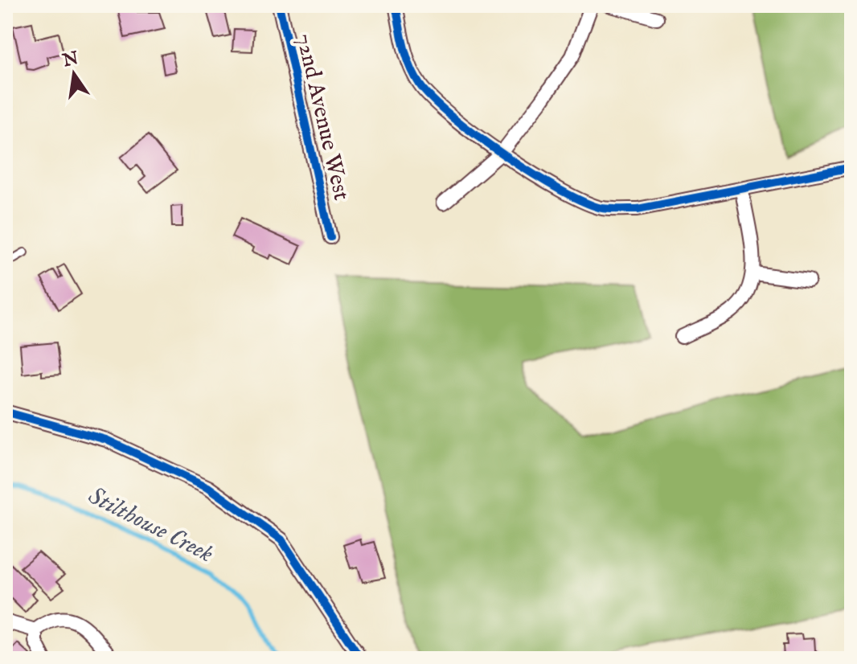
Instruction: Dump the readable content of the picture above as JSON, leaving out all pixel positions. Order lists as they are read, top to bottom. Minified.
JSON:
{"streets":{"street":["72nd Avenue West"]},"water":["Stilthouse Creek"],"north":"top"}
